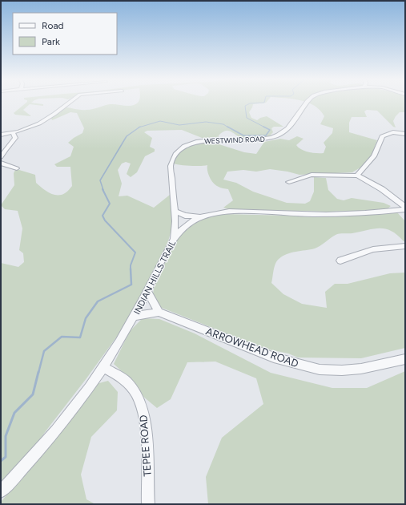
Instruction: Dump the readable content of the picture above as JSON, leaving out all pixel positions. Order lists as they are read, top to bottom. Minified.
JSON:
{"streets":{"street":["WESTWIND ROAD","INDIAN HILLS TRAIL","ARROWHEAD ROAD","TEPEE ROAD"]},"crossings":[["WESTWIND ROAD","INDIAN HILLS TRAIL"],["INDIAN HILLS TRAIL","TEPEE ROAD"]],"legend":["Road","Park"]}
